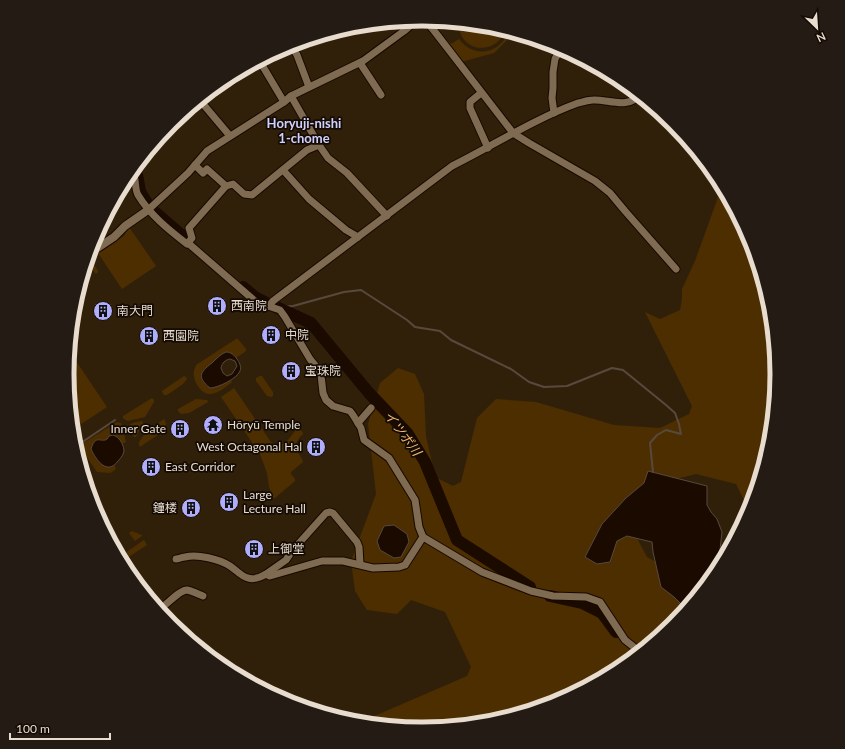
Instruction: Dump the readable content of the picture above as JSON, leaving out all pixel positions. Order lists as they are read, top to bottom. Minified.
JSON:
{"districts":["Horyuji-nishi 1-chome"],"water":["イツボ川"],"places":{"building":["西南院","南大門","中院","西園院","宝珠院","Inner Gate","West Octagonal Hal","East Corridor","Large Lecture Hall","鐘楼","上御堂"],"temple":["Hōryū Temple"]},"scale_bar":"100 m","north":"bottom right"}
